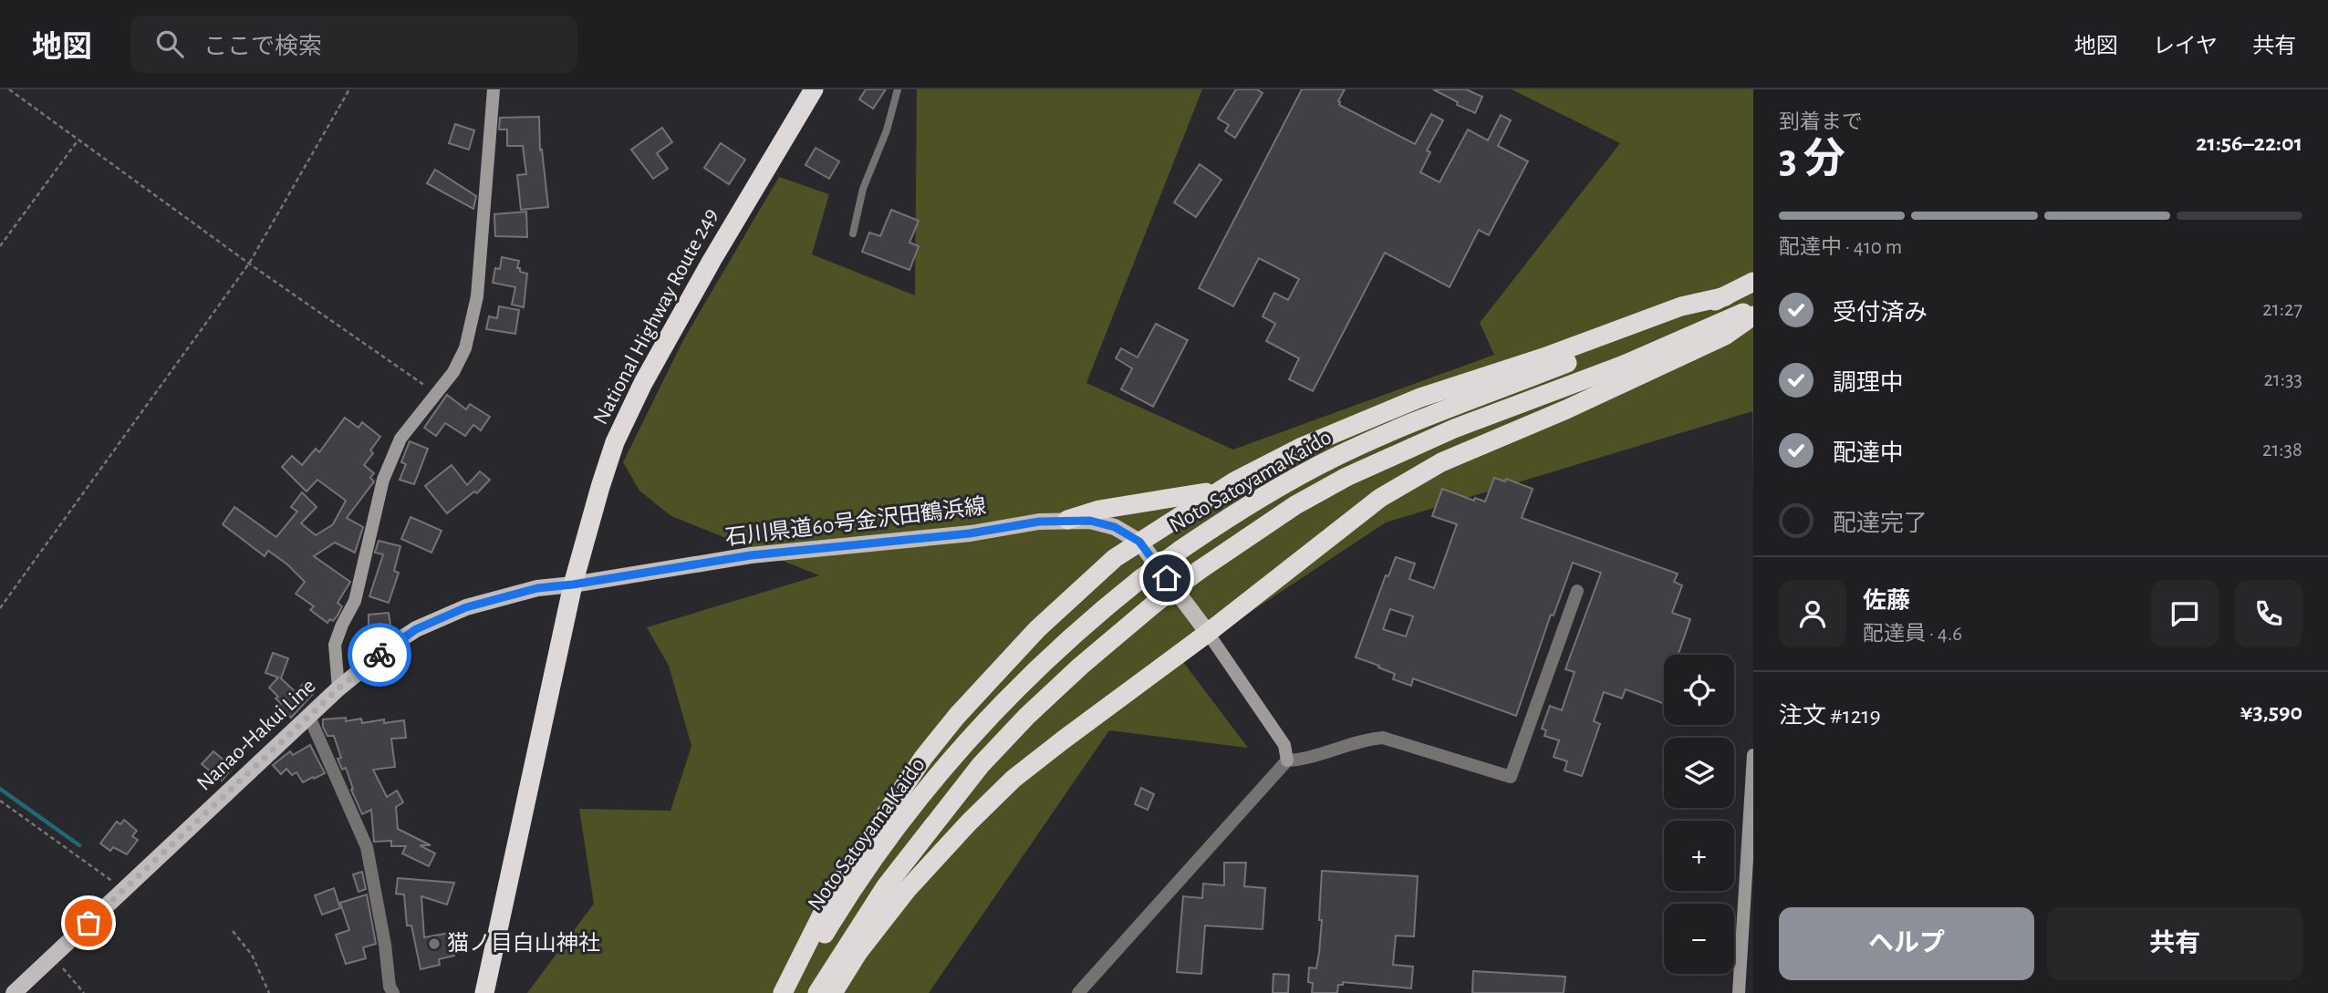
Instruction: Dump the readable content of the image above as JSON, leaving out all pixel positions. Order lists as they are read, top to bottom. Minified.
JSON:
{"streets":{"highway":["National Highway Route 249","Noto Satoyama Kaido"],"main road":["石川県道60号金沢田鶴浜線","Nanao-Hakui Line"]},"crossings":[["National Highway Route 249","石川県道60号金沢田鶴浜線"],["National Highway Route 249","Nanao-Hakui Line"],["石川県道60号金沢田鶴浜線","Nanao-Hakui Line"]],"places":["猫ノ目白山神社"],"page":{"header":"地図","search":"ここで検索","nav":["地図","レイヤ","共有"],"heading":["3 分","到着まで","21:56–22:01"],"panel":["佐藤","配達員 · 4.6","注文 #1219","¥3,590"],"bar":"配達中 · 410 m","list":[["受付済み","21:27"],["調理中","21:33"],["配達中","21:38"],"配達完了"],"map_buttons":["+","−"],"buttons":["ヘルプ","共有"]}}
